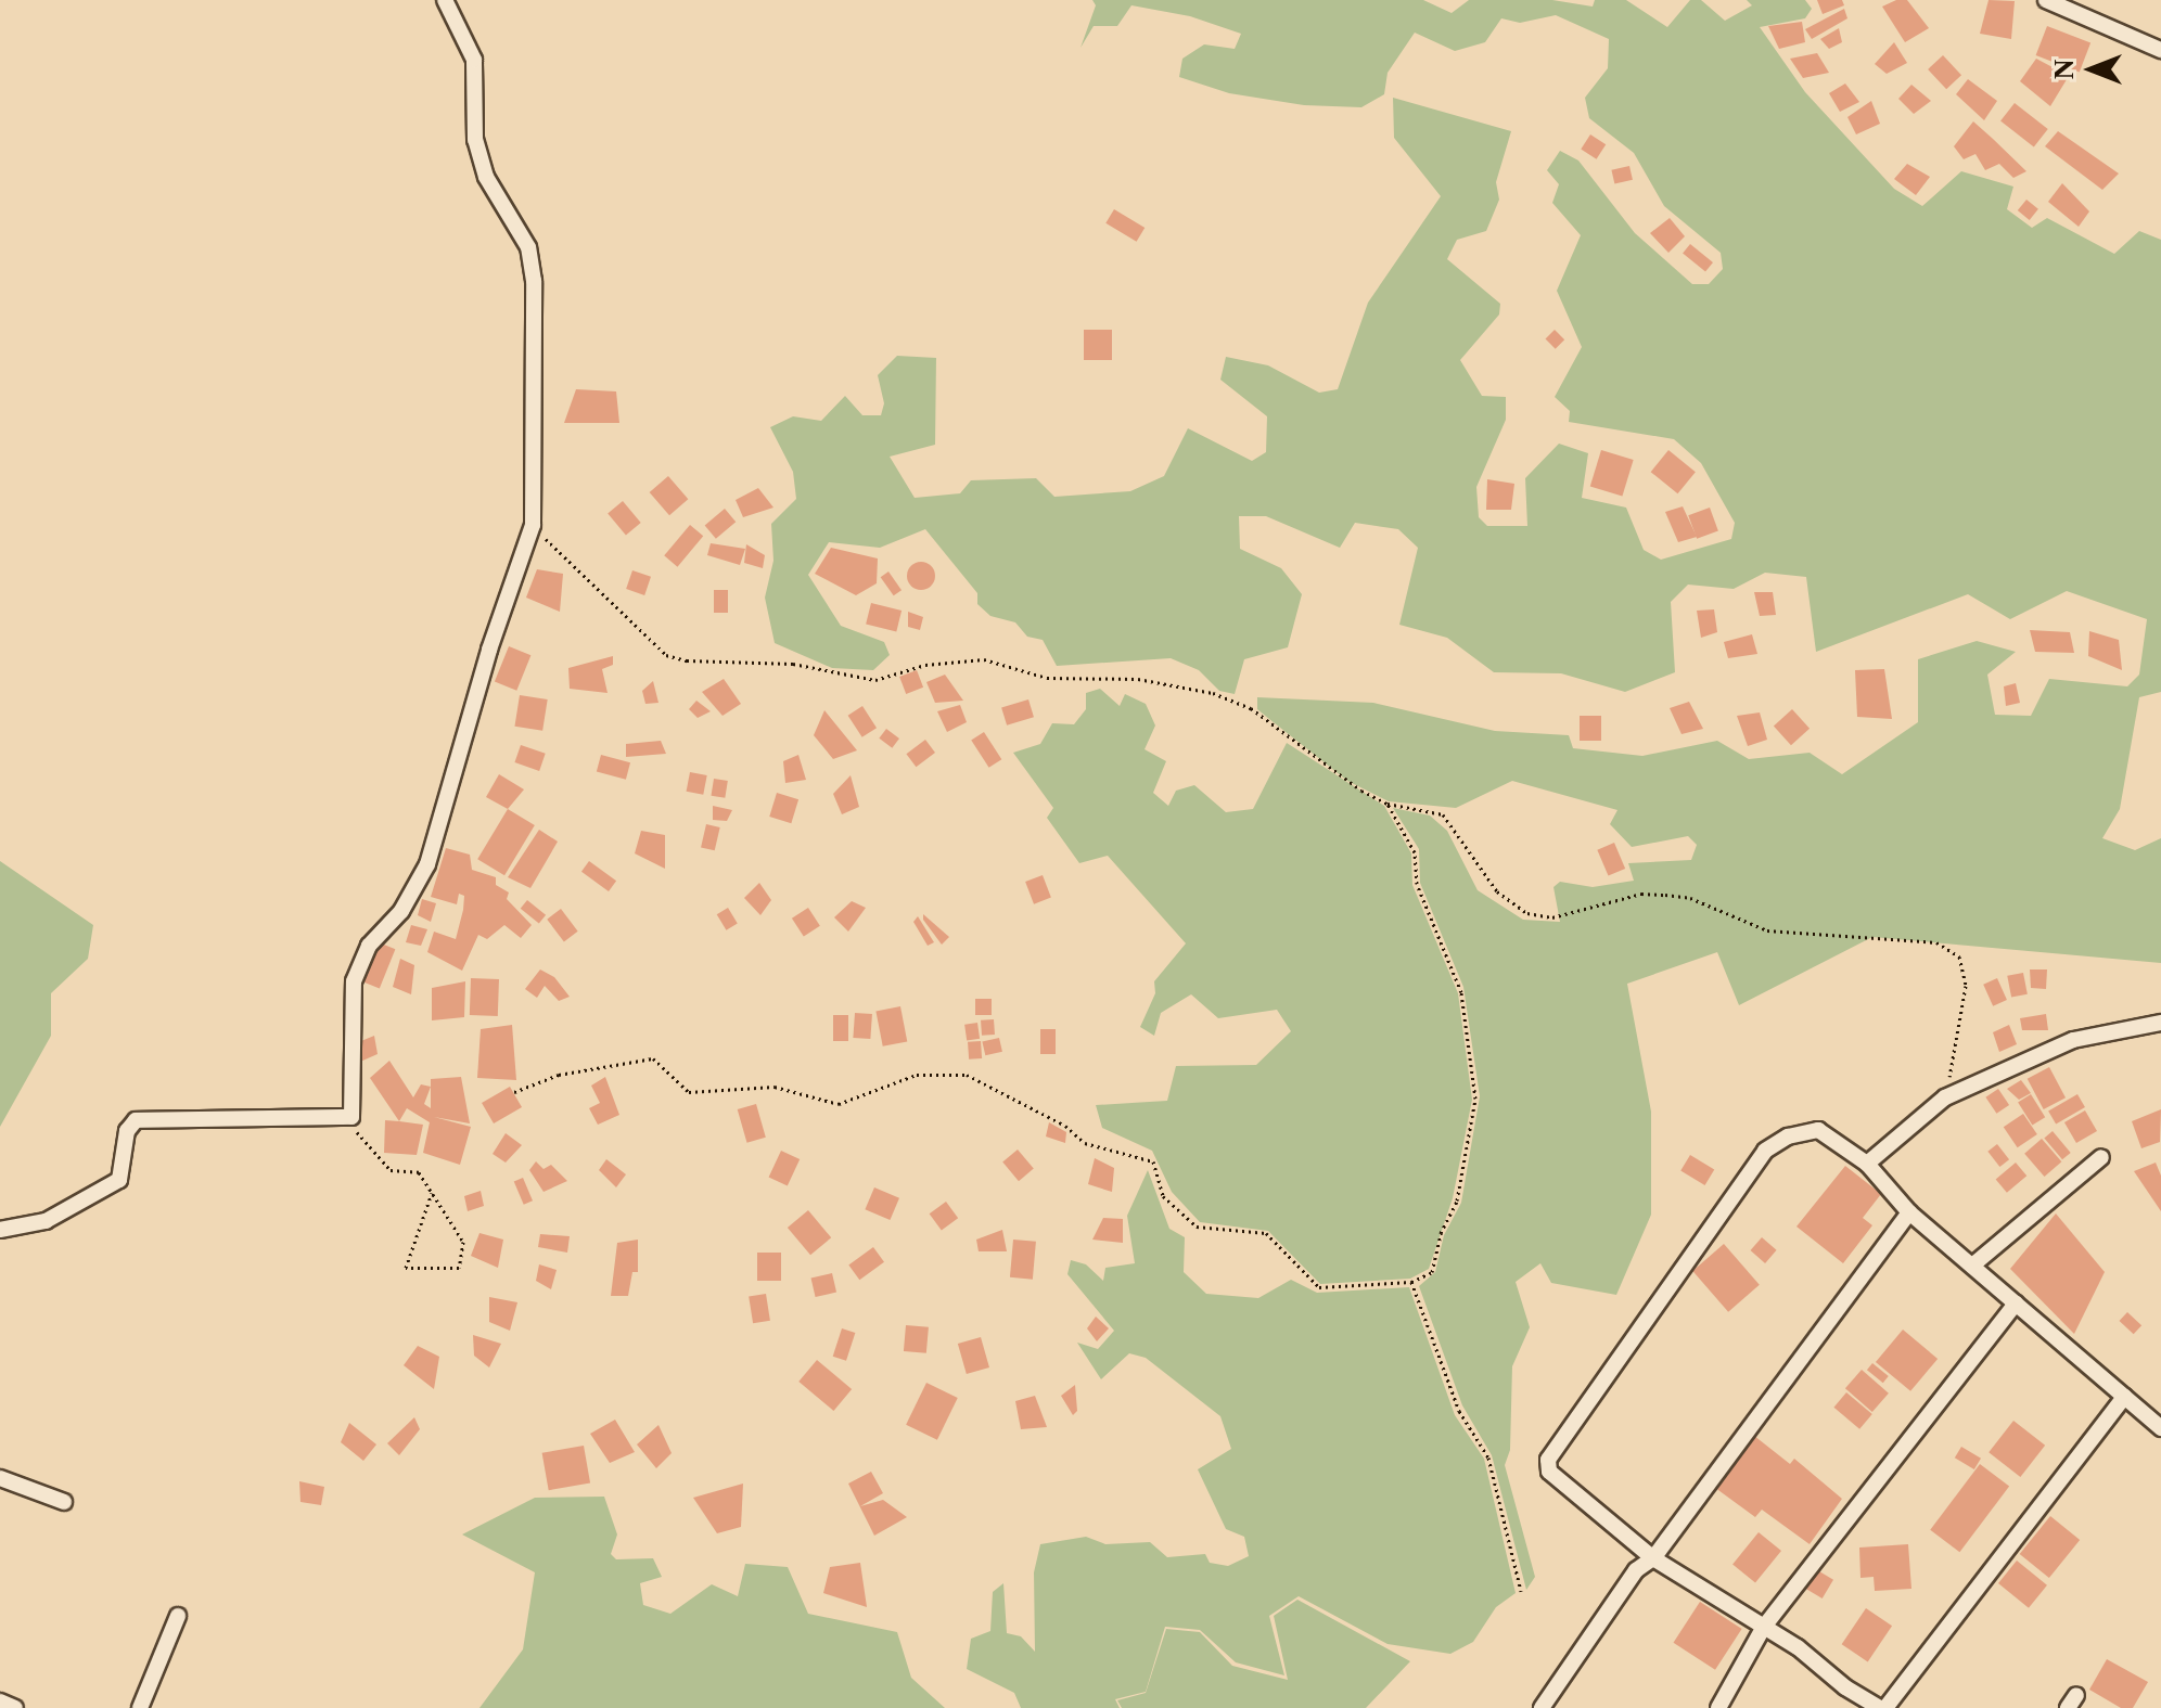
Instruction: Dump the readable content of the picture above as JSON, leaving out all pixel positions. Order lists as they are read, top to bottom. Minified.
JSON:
{"north":"left"}
